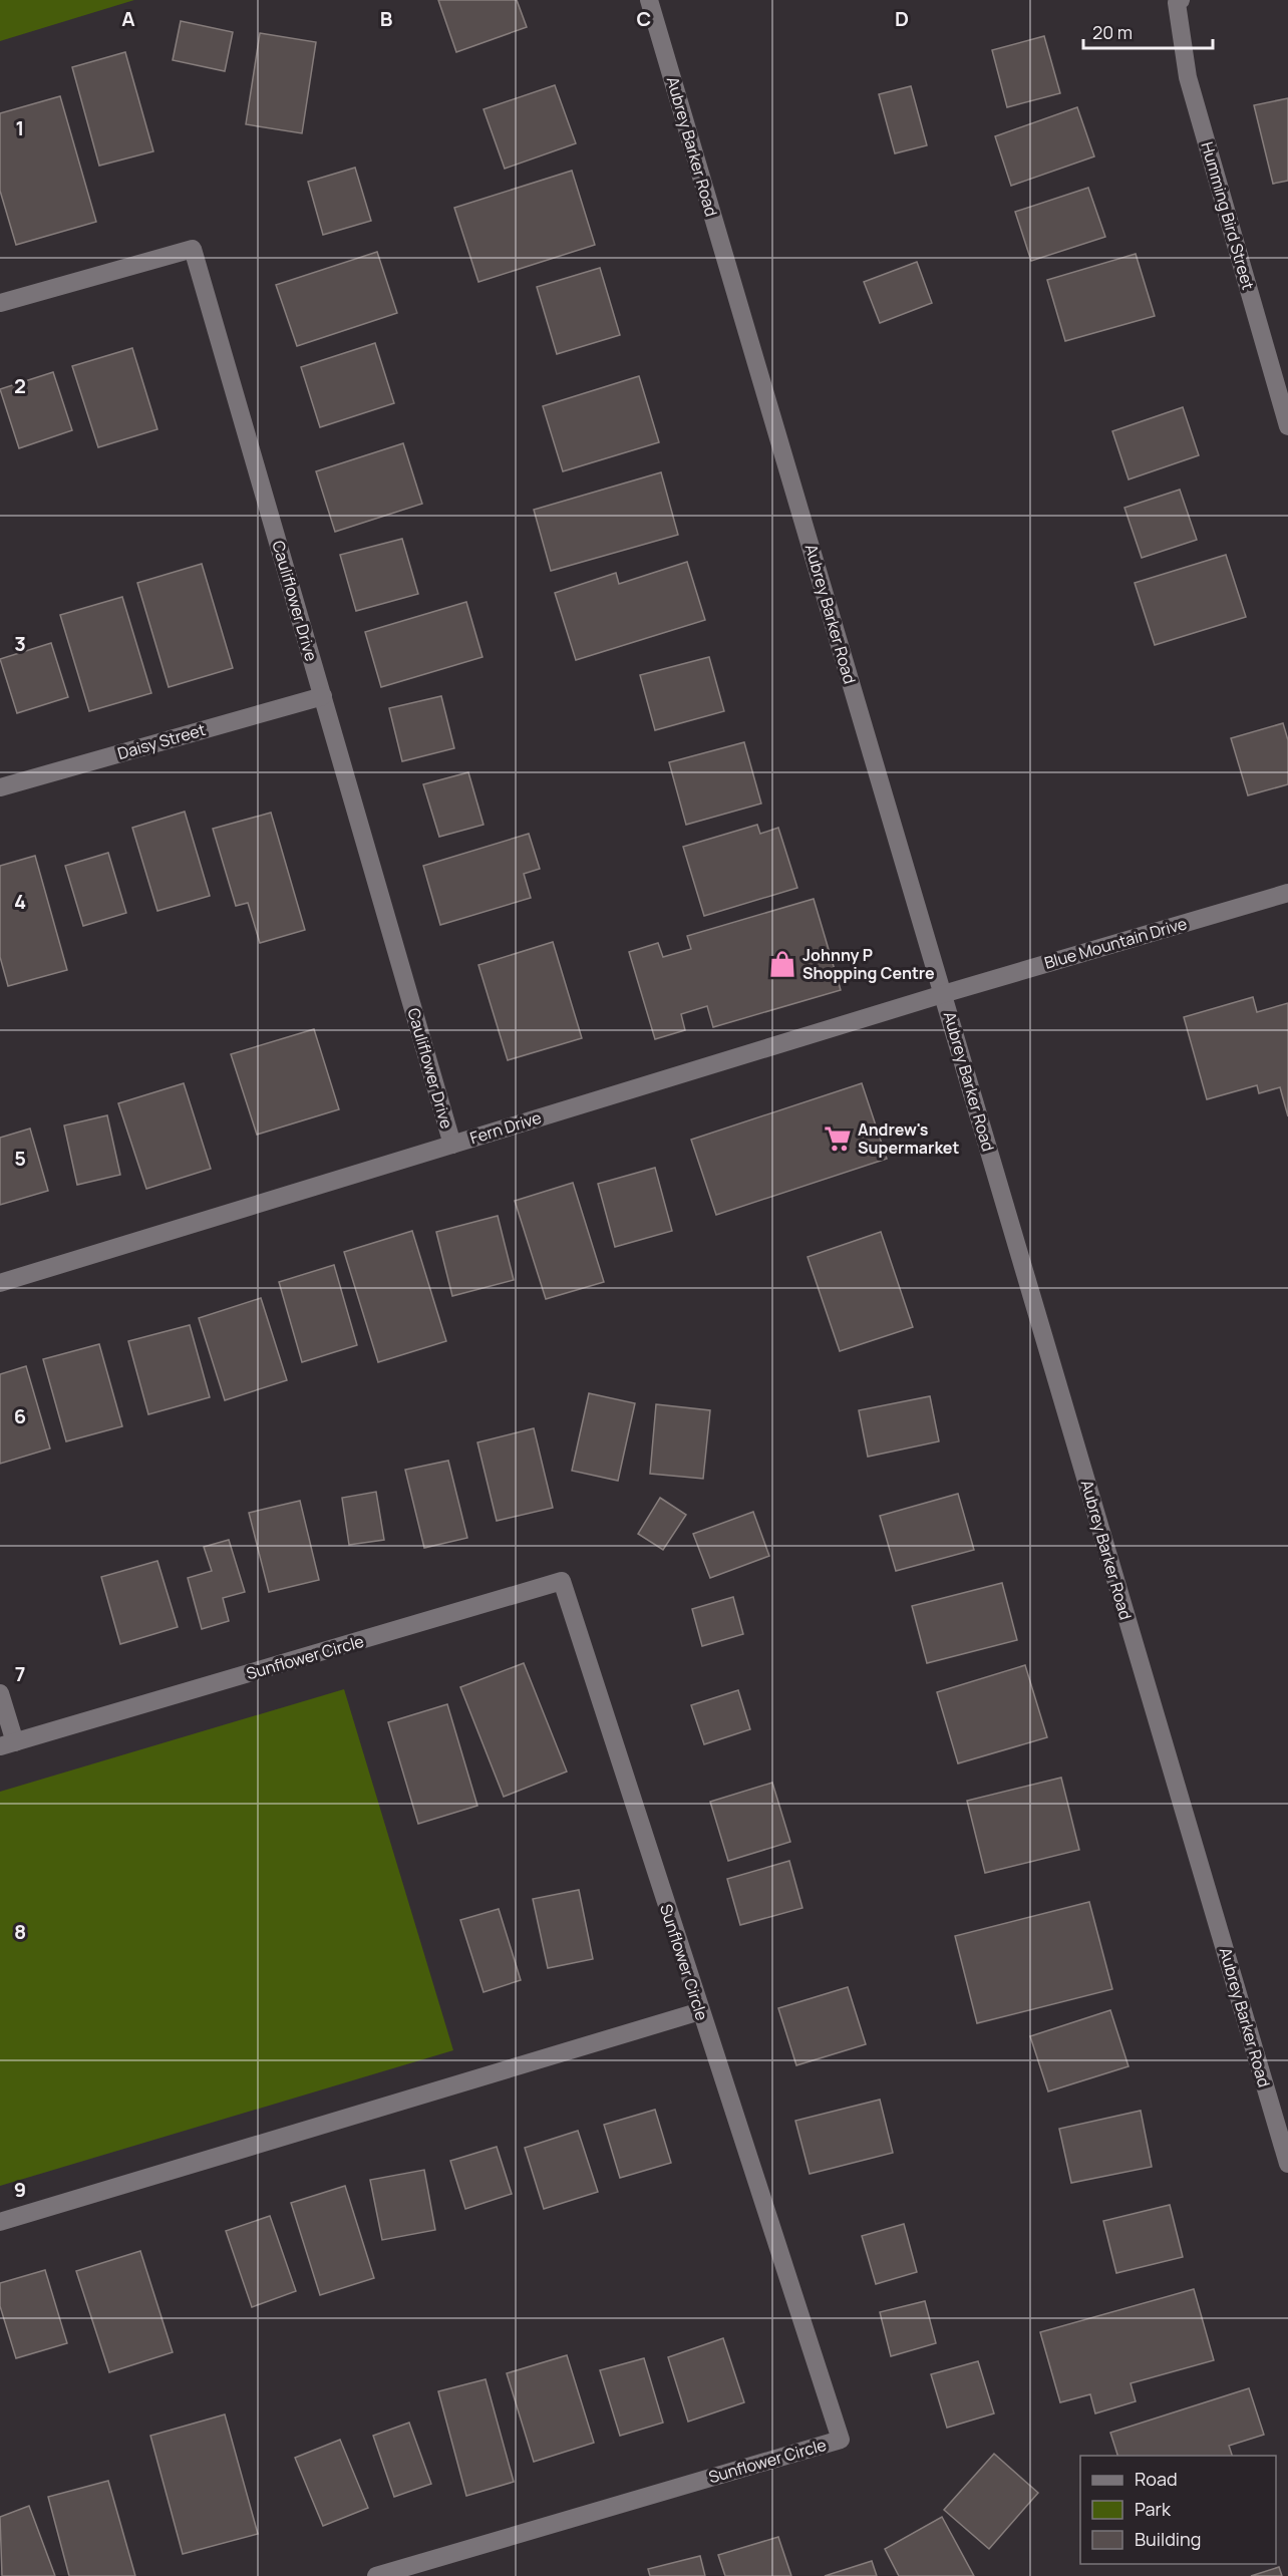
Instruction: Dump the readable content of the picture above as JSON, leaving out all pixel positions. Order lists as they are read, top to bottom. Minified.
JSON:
{"streets":{"street":["Aubrey Barker Road","Humming Bird Street","Cauliflower Drive","Daisy Street","Blue Mountain Drive","Fern Drive","Sunflower Circle"]},"crossings":[["Aubrey Barker Road","Blue Mountain Drive"],["Aubrey Barker Road","Fern Drive"],["Cauliflower Drive","Daisy Street"],["Cauliflower Drive","Fern Drive"],["Blue Mountain Drive","Fern Drive"]],"places":{"shop":["Johnny P Shopping Centre"],"supermarket":["Andrew's Supermarket"]},"legend":["Road","Park","Building"],"scale_bar":"20 m","grid":{"columns":["A","B","C","D"],"rows":["1","2","3","4","5","6","7","8","9"]}}
